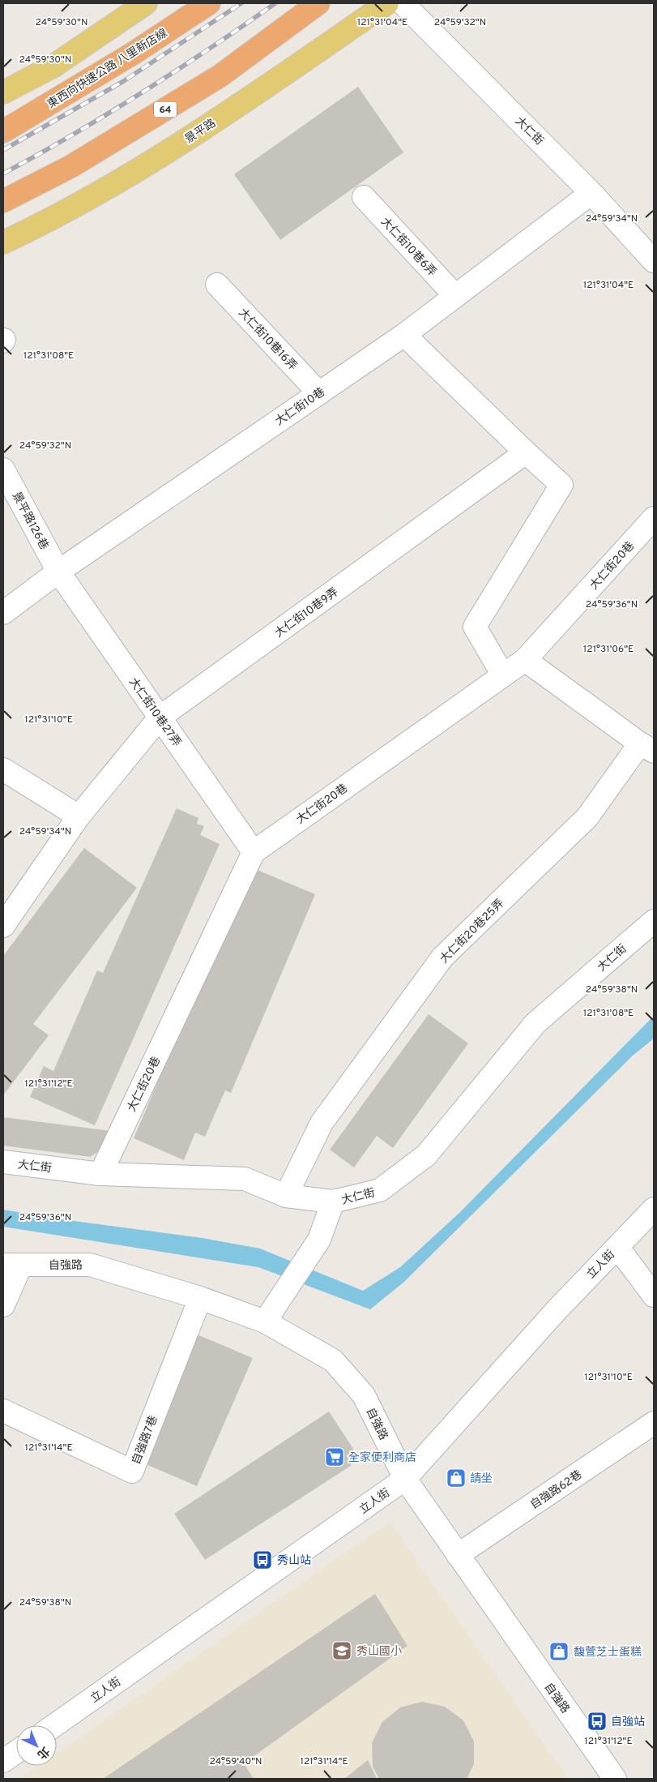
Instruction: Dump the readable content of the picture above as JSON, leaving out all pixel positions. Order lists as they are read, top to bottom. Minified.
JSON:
{"streets":{"highway":["東西向快速公路 八里新店線","64"],"main road":["景平路"],"street":["大仁街","大仁街10巷6弄","大仁街10巷16弄","大仁街10巷","景平路126巷","大仁街20巷","大仁街10巷9弄","大仁街10巷27弄","大仁街20巷25弄","立人街","自強路","自強路7巷","自強路62巷"]},"crossings":[["大仁街","大仁街10巷"],["大仁街","大仁街20巷"],["大仁街","大仁街20巷25弄"],["大仁街10巷6弄","大仁街10巷"],["大仁街10巷16弄","大仁街10巷"],["大仁街10巷","景平路126巷"],["大仁街10巷","大仁街10巷27弄"],["景平路126巷","大仁街10巷27弄"],["大仁街20巷","大仁街10巷27弄"],["大仁街20巷","大仁街20巷25弄"],["大仁街10巷9弄","大仁街10巷27弄"],["立人街","自強路"],["自強路","自強路7巷"],["自強路","自強路62巷"]],"places":{"supermarket":["全家便利商店"],"shop":["請坐","馥萱芝士蛋糕"],"bus stop":["秀山站","自強站"],"school or university":["秀山國小"]},"north":"bottom right","coordinates":["24°59'30\"N","24°59'32\"N","121°31'04\"E","24°59'34\"N","121°31'08\"E","24°59'36\"N","121°31'06\"E","121°31'10\"E","24°59'38\"N","121°31'12\"E","121°31'14\"E","24°59'40\"N"]}
